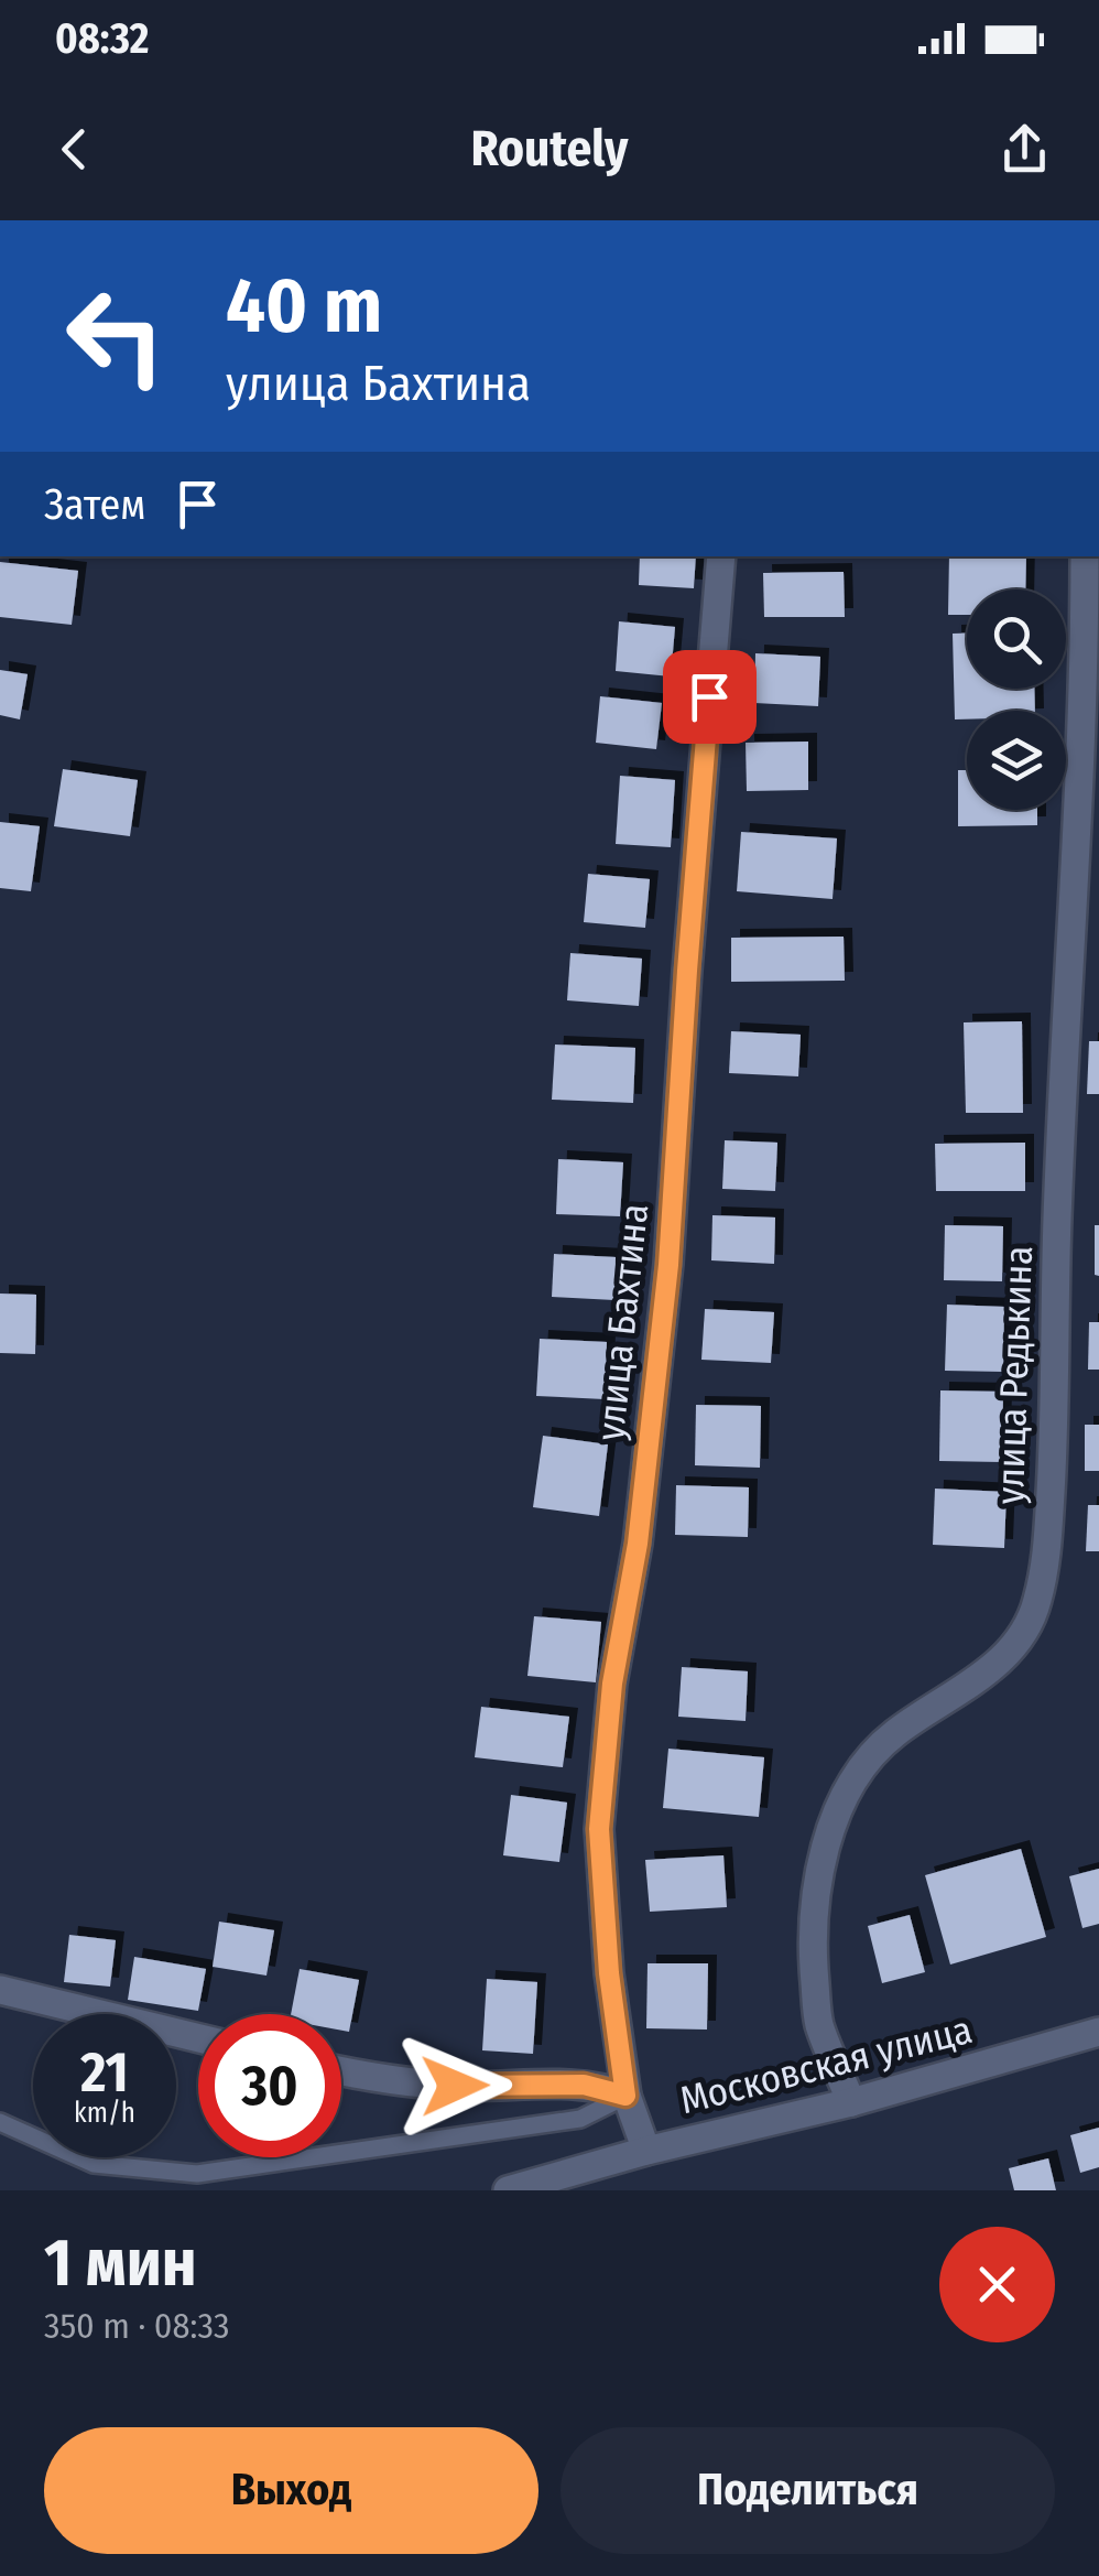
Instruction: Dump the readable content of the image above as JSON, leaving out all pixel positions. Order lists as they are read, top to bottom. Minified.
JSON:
{"streets":{"street":["улица Бахтина","улица Редькина","Московская улица"]},"crossings":[["улица Бахтина","Московская улица"],["улица Редькина","Московская улица"]],"page":{"status":"08:32","header":"Routely","turn":["40 m","улица Бахтина"],"then":"Затем","speed":"21 km/h","limit":"30","heading":["1 мин","350 m · 08:33"],"buttons":["Выход","Поделиться"]}}
